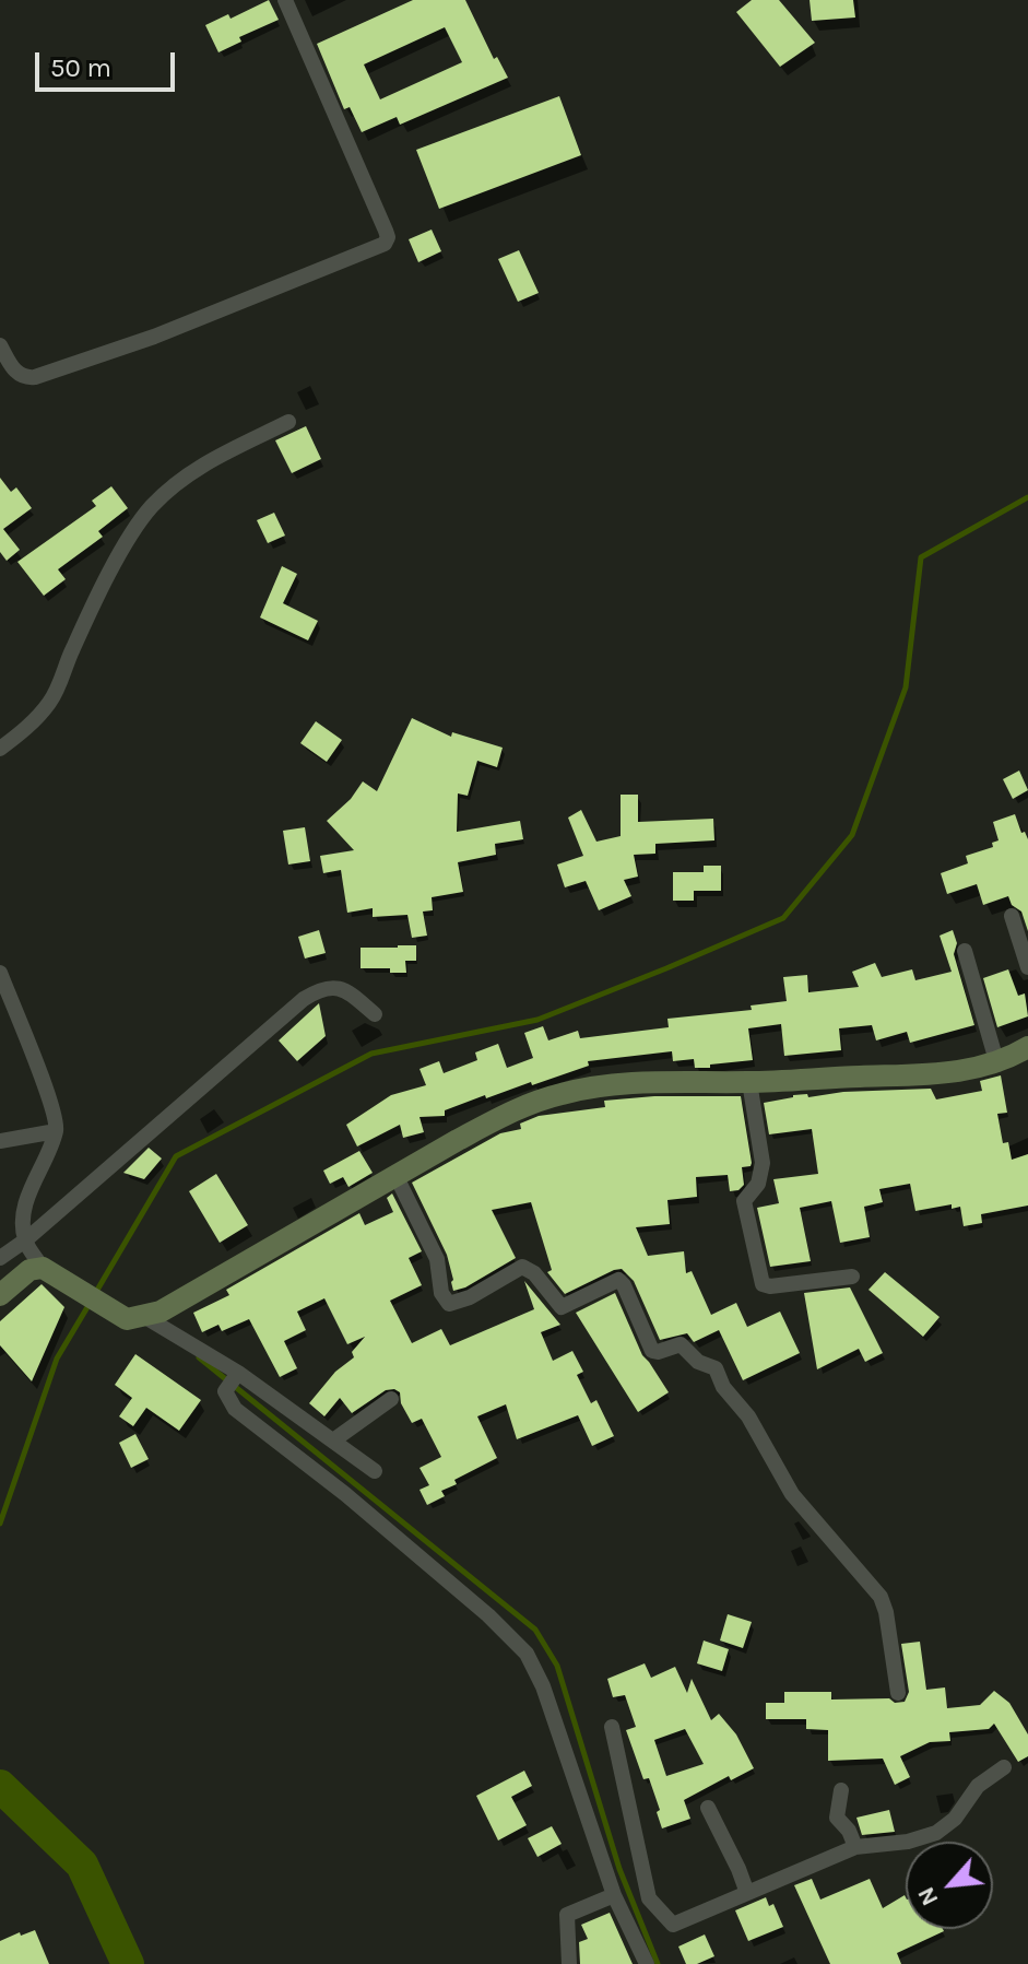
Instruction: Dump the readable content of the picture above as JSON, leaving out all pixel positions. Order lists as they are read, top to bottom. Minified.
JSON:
{"scale_bar":"50 m","north":"bottom left"}
